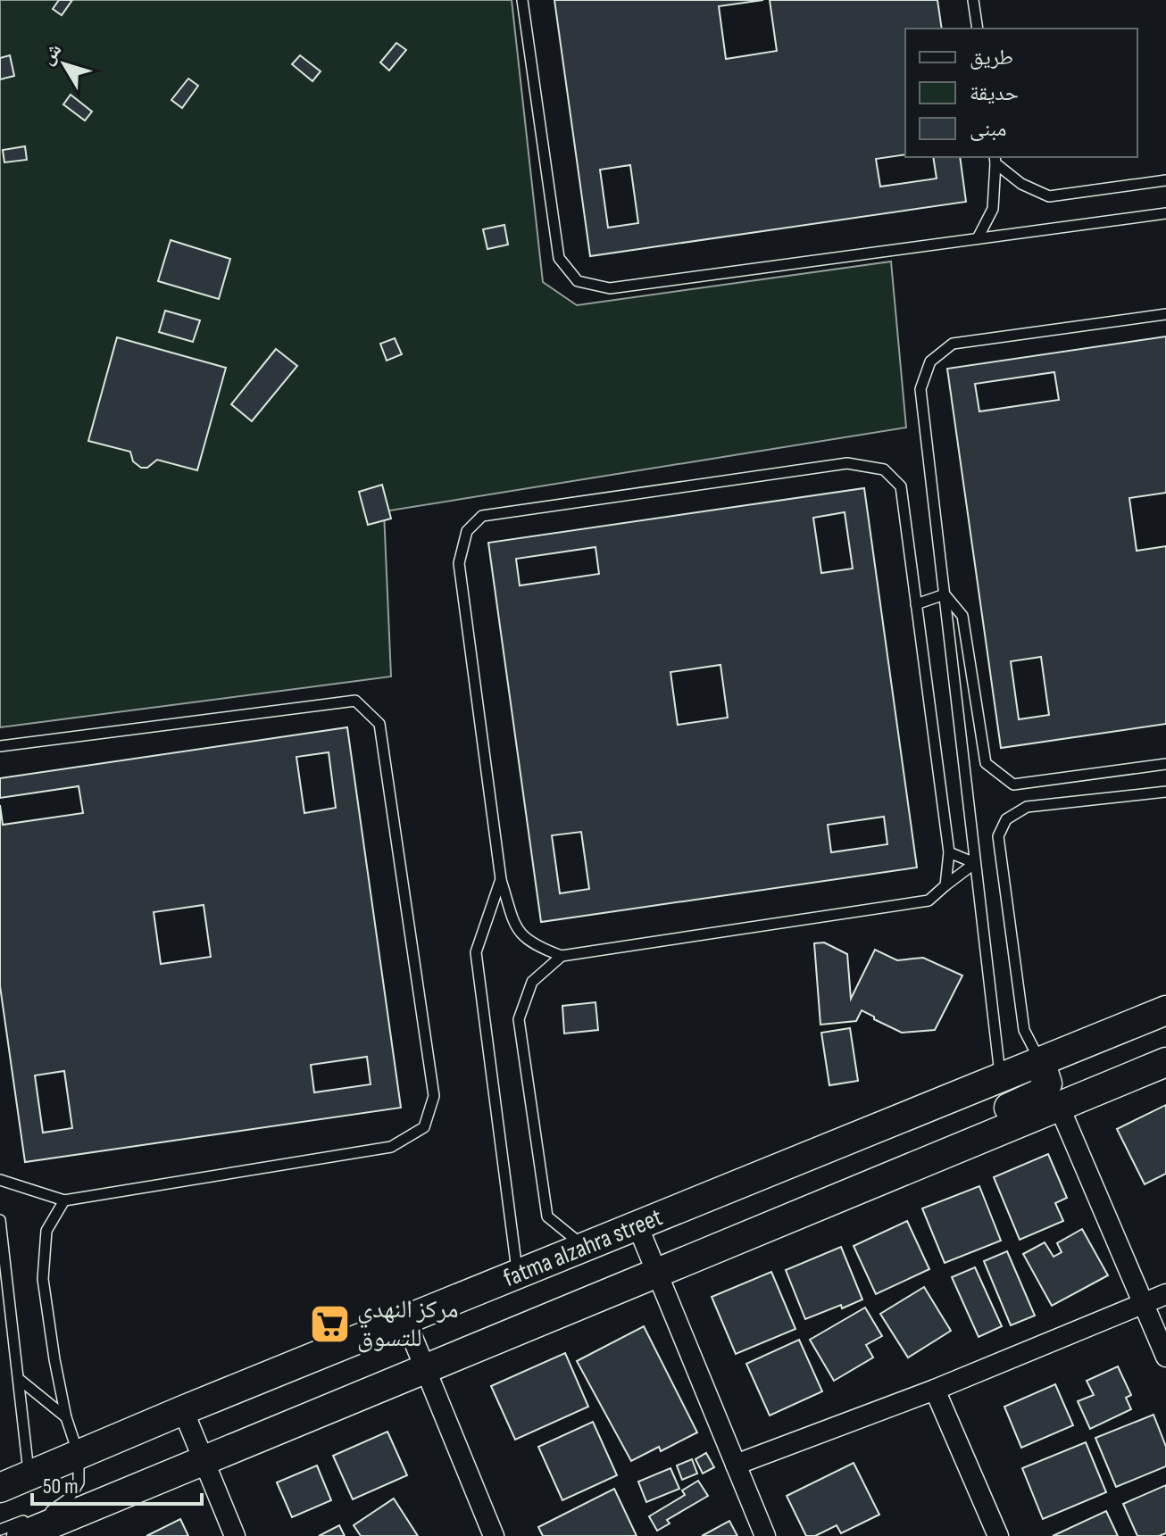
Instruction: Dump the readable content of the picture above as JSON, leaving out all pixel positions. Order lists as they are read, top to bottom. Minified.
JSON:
{"streets":{"street":["fatma alzahra street"]},"places":{"supermarket":["مركز النهدي للتسوق"]},"legend":["طريق","حديقة","مبنى"],"scale_bar":"50 m","north":"top left"}
